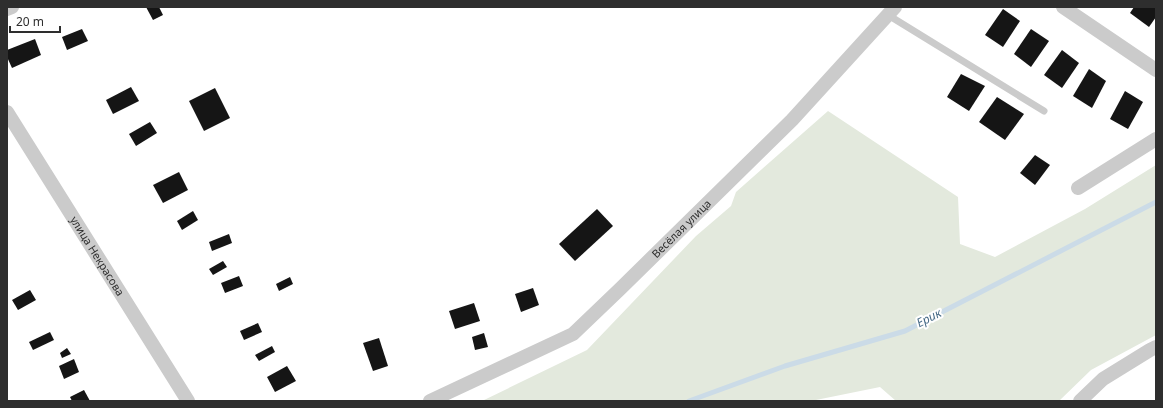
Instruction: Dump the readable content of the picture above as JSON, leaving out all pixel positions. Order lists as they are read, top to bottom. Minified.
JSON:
{"streets":{"street":["Весёлая улица","улица Некрасова"]},"water":["Ерик"],"scale_bar":"20 m"}
